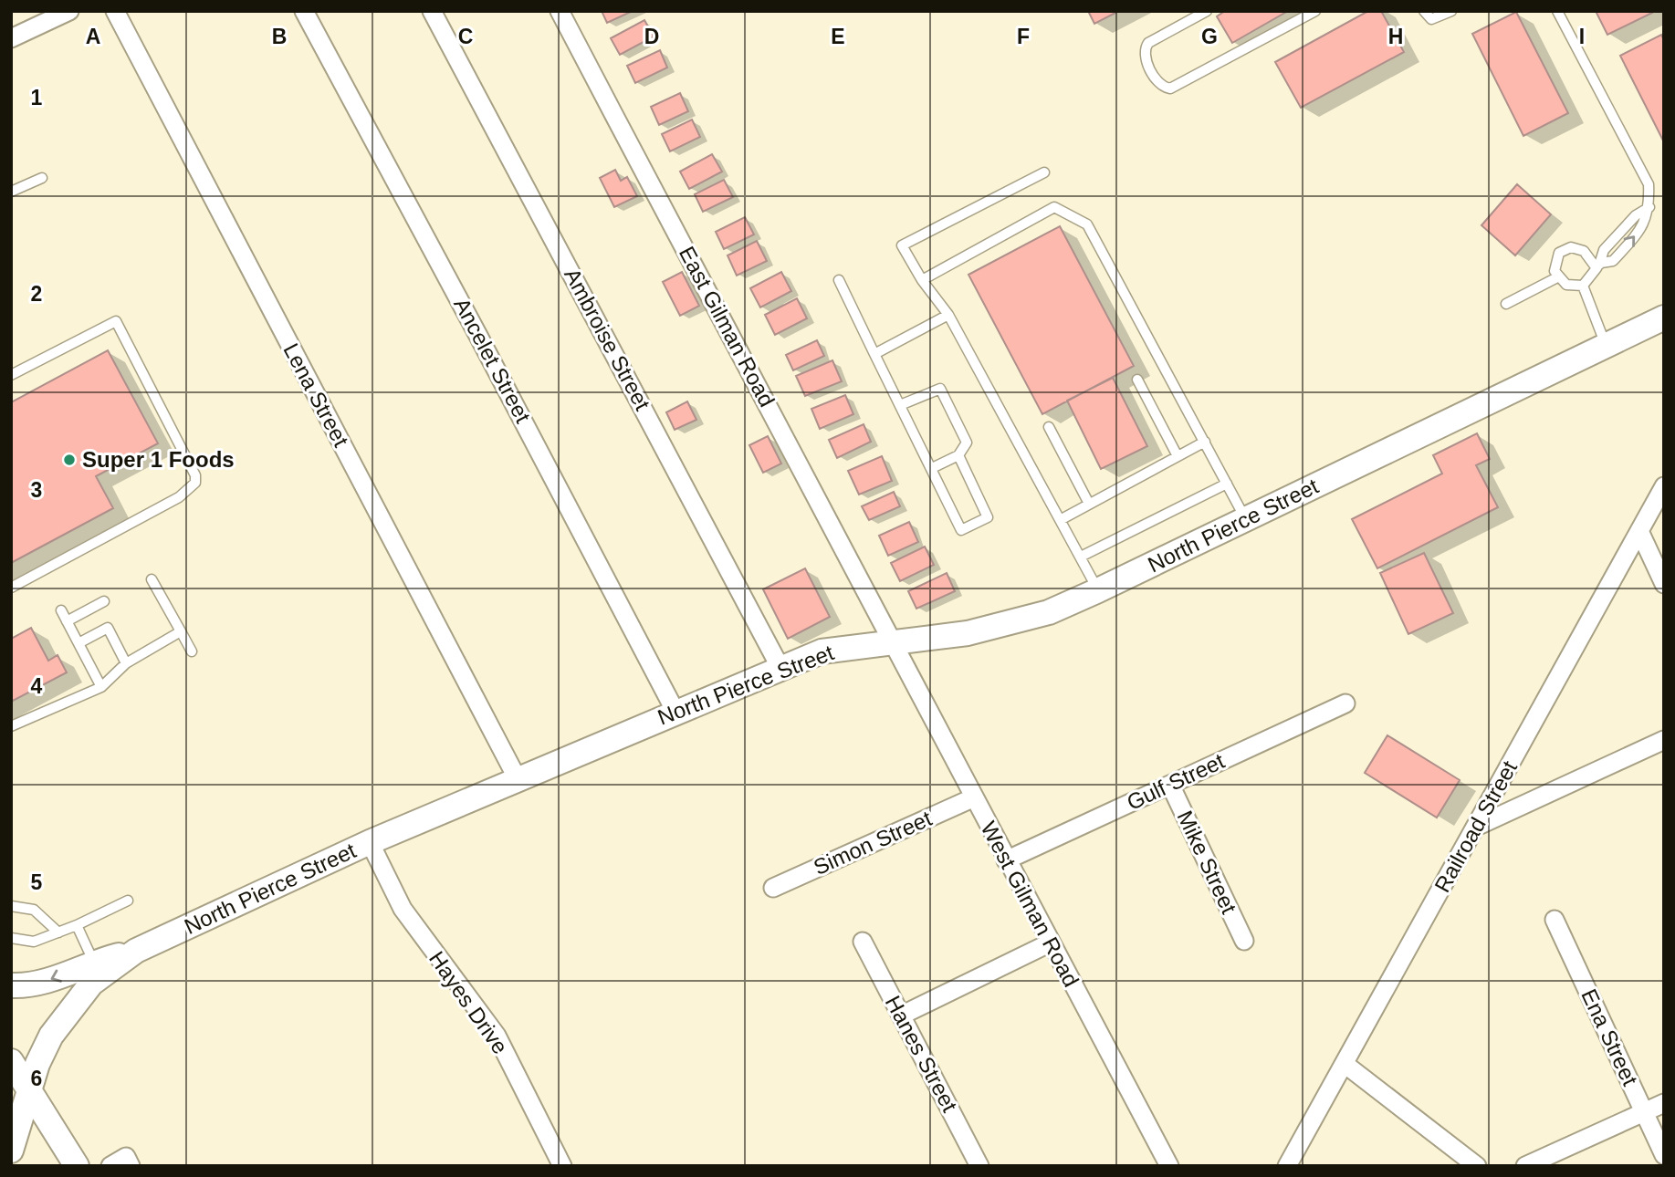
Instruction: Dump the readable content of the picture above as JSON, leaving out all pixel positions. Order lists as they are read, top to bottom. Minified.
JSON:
{"streets":{"street":["East Gilman Road","Ambroise Street","Ancelet Street","Lena Street","North Pierce Street","Gulf Street","Railroad Street","Simon Street","Mike Street","West Gilman Road","Hayes Drive","Ena Street","Hanes Street"]},"crossings":[["East Gilman Road","North Pierce Street"],["East Gilman Road","West Gilman Road"],["Ambroise Street","North Pierce Street"],["Ancelet Street","North Pierce Street"],["Lena Street","North Pierce Street"],["North Pierce Street","West Gilman Road"],["North Pierce Street","Hayes Drive"],["Gulf Street","Mike Street"],["Gulf Street","West Gilman Road"],["Simon Street","West Gilman Road"]],"places":["Super 1 Foods"],"grid":{"columns":["A","B","C","D","E","F","G","H","I"],"rows":["1","2","3","4","5","6"]}}
